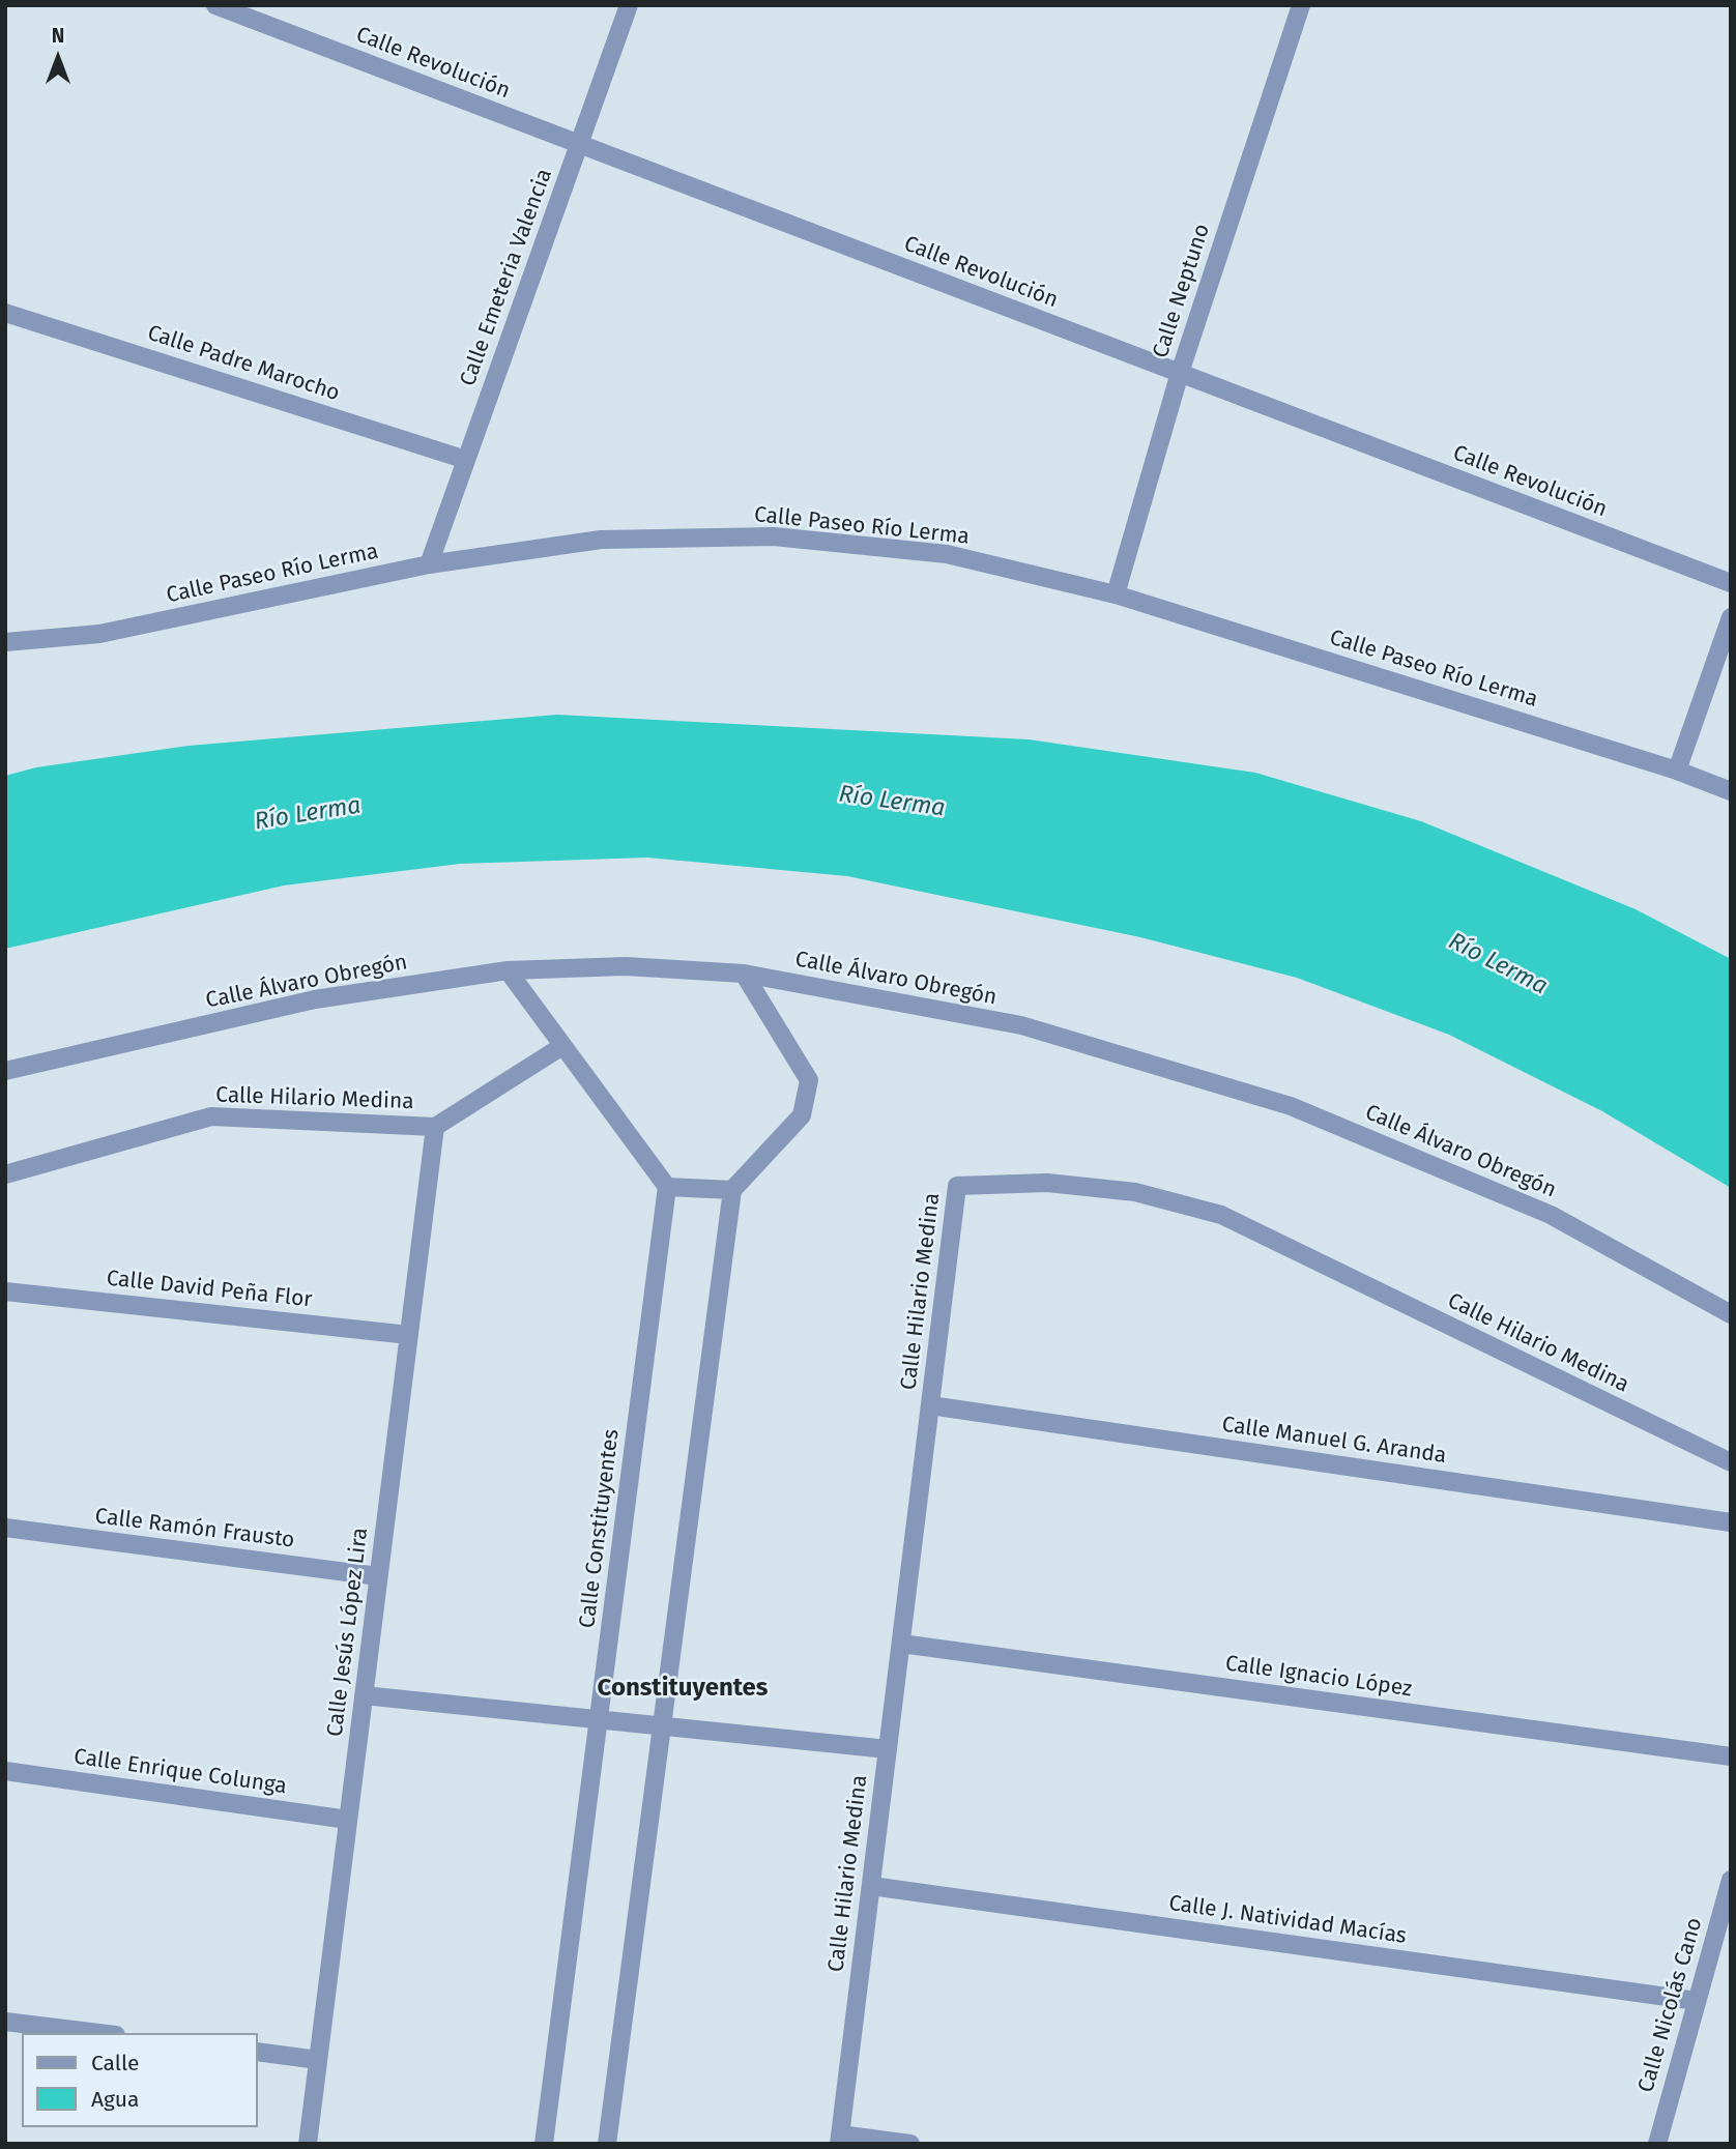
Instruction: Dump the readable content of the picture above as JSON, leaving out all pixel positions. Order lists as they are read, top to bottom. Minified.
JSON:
{"streets":{"street":["Calle Revolución","Calle Emeteria Valencia","Calle Neptuno","Calle Padre Marocho","Calle Paseo Río Lerma","Calle Álvaro Obregón","Calle Hilario Medina","Calle David Peña Flor","Calle Manuel G. Aranda","Calle Ramón Frausto","Calle Constituyentes","Calle Jesús López Lira","Calle Ignacio López","Calle Enrique Colunga","Calle J. Natividad Macías","Calle Nicolás Cano"]},"crossings":[["Calle Revolución","Calle Emeteria Valencia"],["Calle Revolución","Calle Neptuno"],["Calle Emeteria Valencia","Calle Padre Marocho"],["Calle Emeteria Valencia","Calle Paseo Río Lerma"],["Calle Neptuno","Calle Paseo Río Lerma"],["Calle Hilario Medina","Calle Manuel G. Aranda"],["Calle Hilario Medina","Calle Jesús López Lira"],["Calle Hilario Medina","Calle Ignacio López"],["Calle Hilario Medina","Calle J. Natividad Macías"],["Calle David Peña Flor","Calle Jesús López Lira"],["Calle Ramón Frausto","Calle Jesús López Lira"],["Calle Jesús López Lira","Calle Enrique Colunga"],["Calle J. Natividad Macías","Calle Nicolás Cano"]],"districts":["Constituyentes"],"water":["Río Lerma"],"legend":["Calle","Agua"],"north":"top"}
